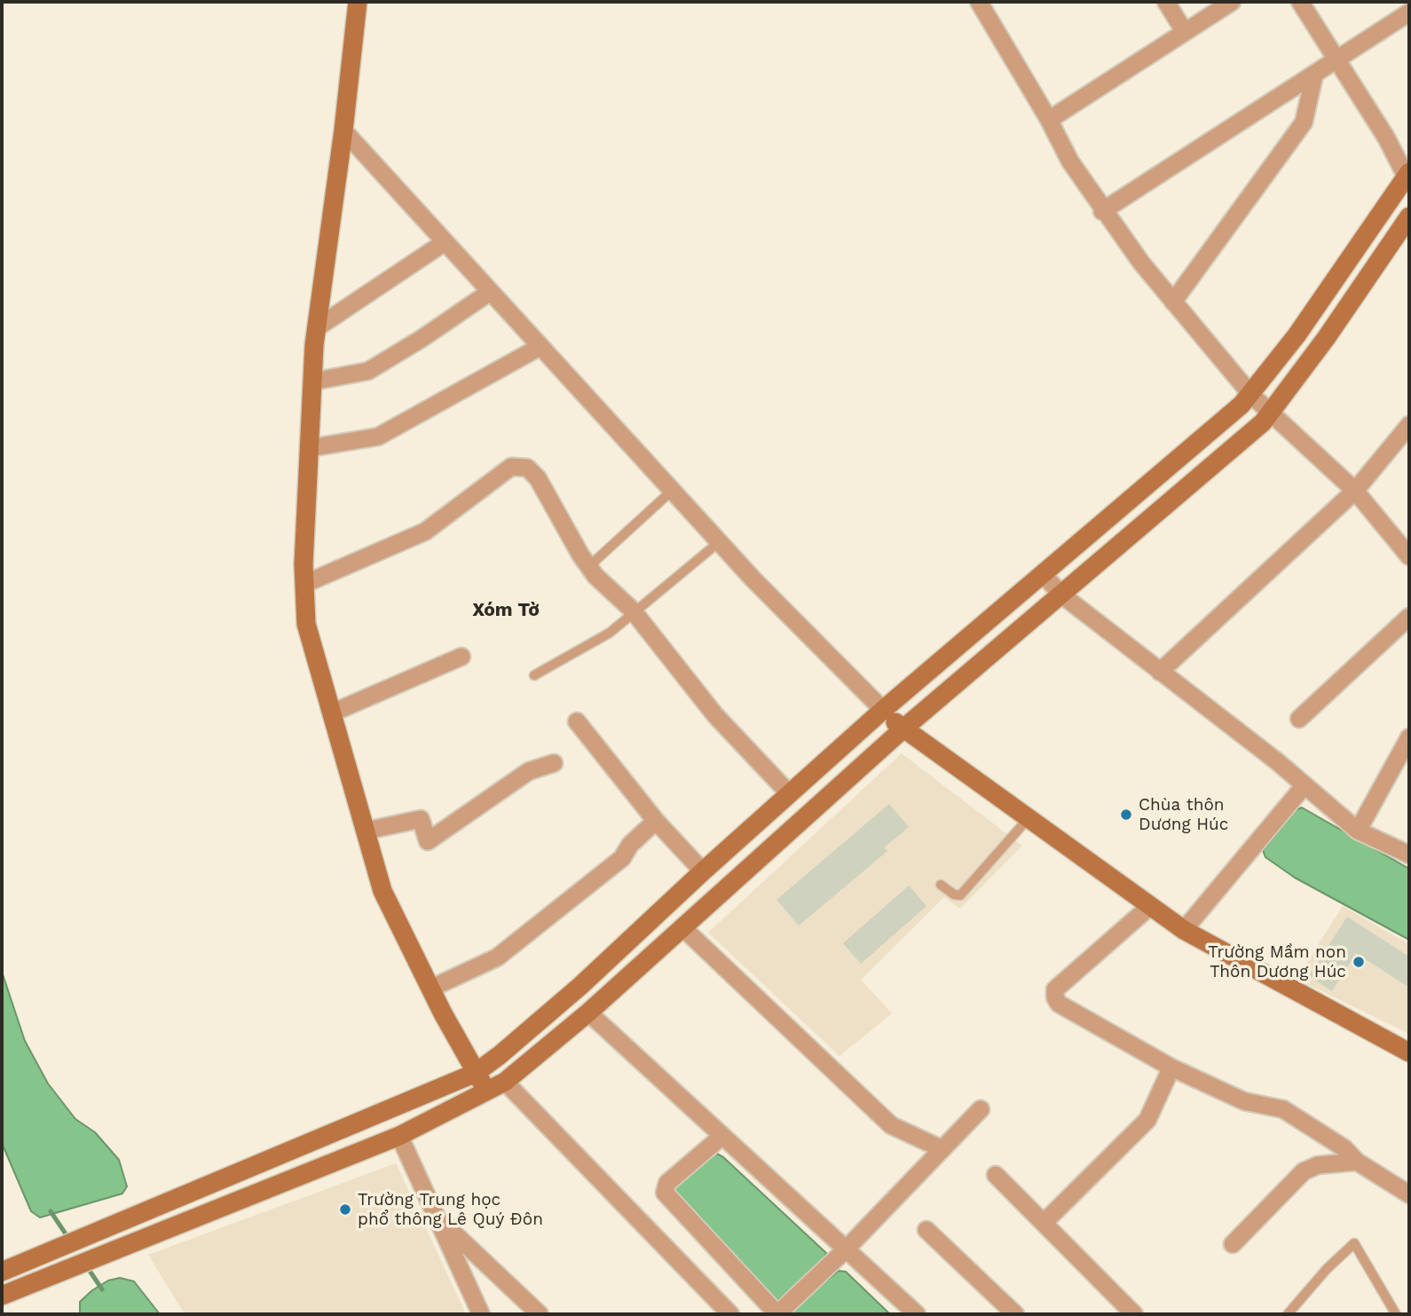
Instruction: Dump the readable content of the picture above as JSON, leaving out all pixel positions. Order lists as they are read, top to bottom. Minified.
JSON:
{"districts":["Xóm Tờ"],"places":["Chùa thôn Dương Húc","Trường Mầm non Thôn Dương Húc","Trường Trung học phổ thông Lê Quý Đôn"]}
